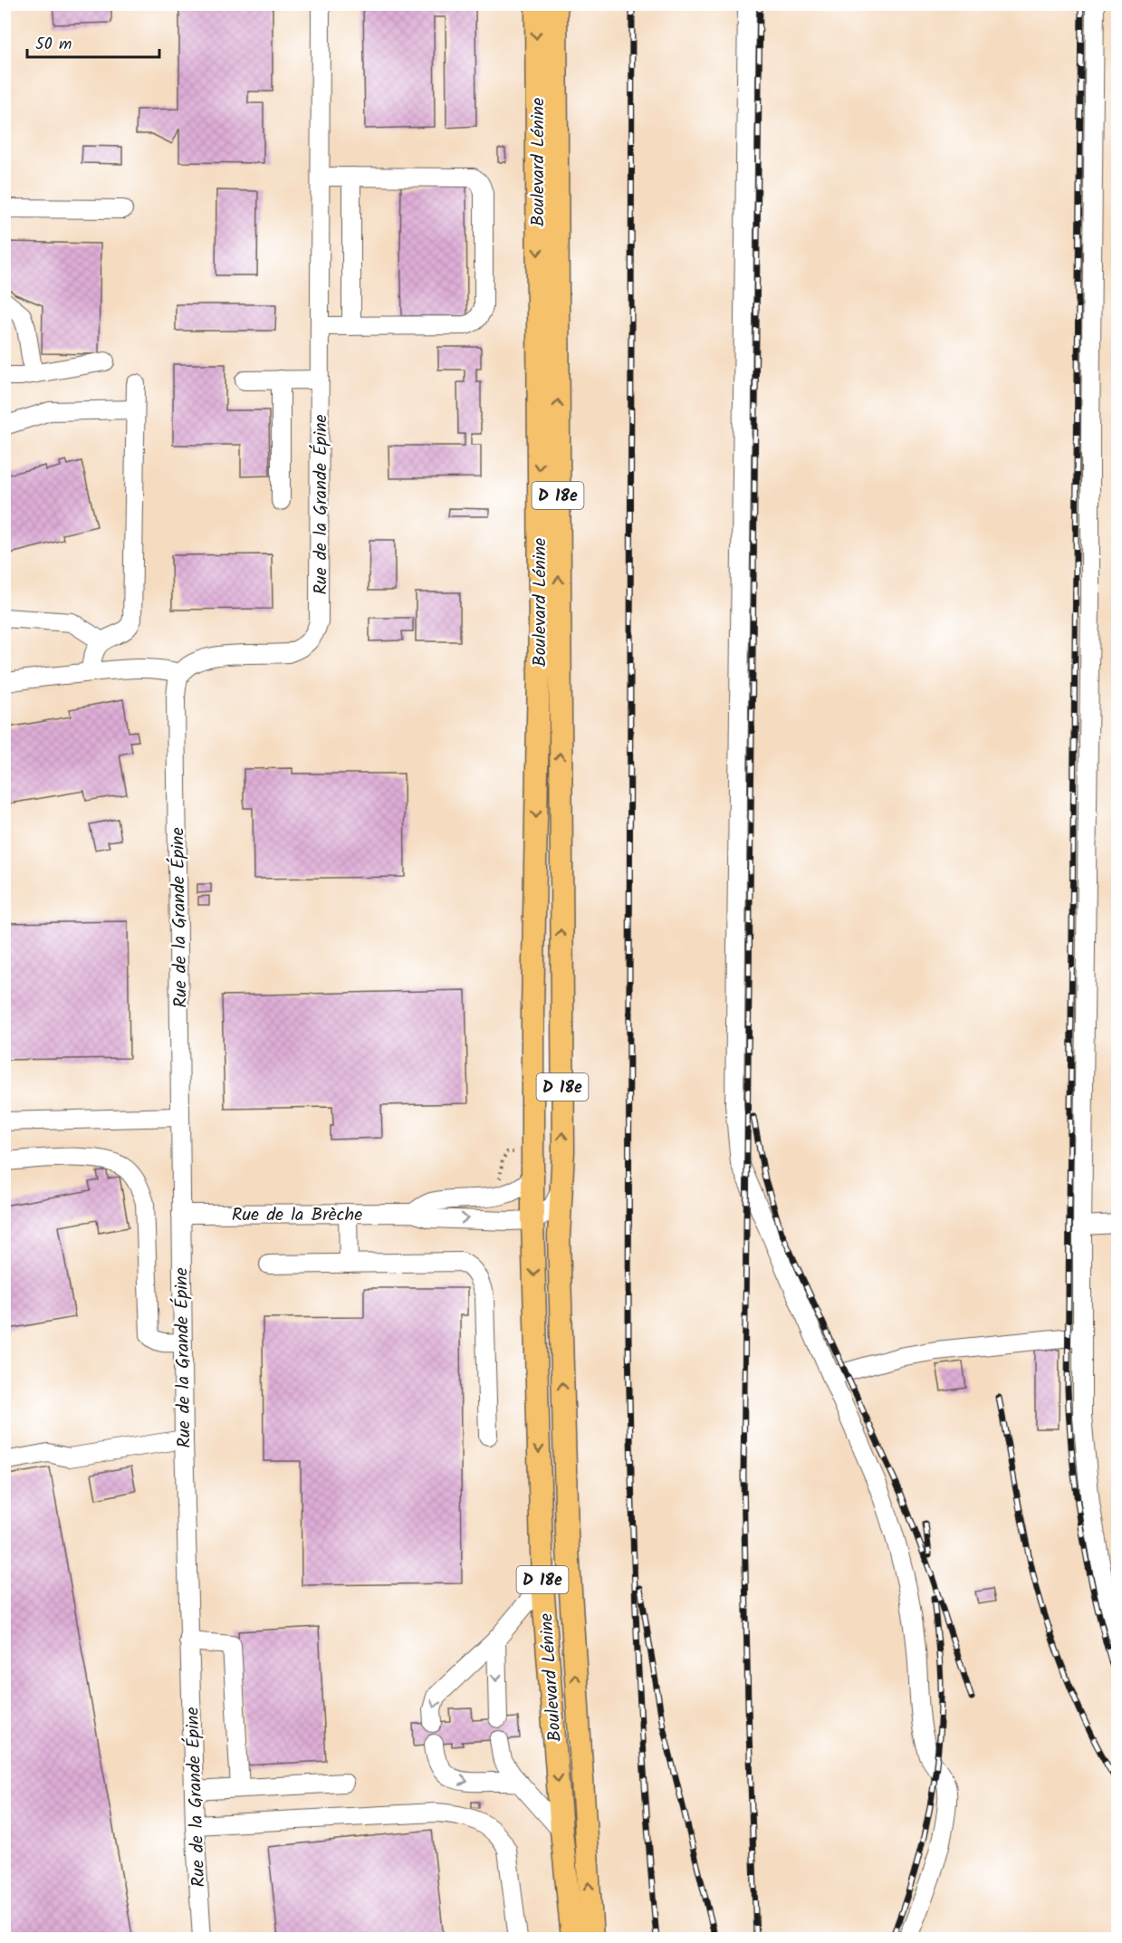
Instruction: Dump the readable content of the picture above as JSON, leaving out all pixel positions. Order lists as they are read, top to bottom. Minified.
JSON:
{"streets":{"main road":["Boulevard Lénine","D 18e"],"street":["Rue de la Grande Épine","Rue de la Brèche"]},"crossings":[["Boulevard Lénine","Rue de la Brèche"],["Rue de la Grande Épine","Rue de la Brèche"]],"scale_bar":"50 m"}
